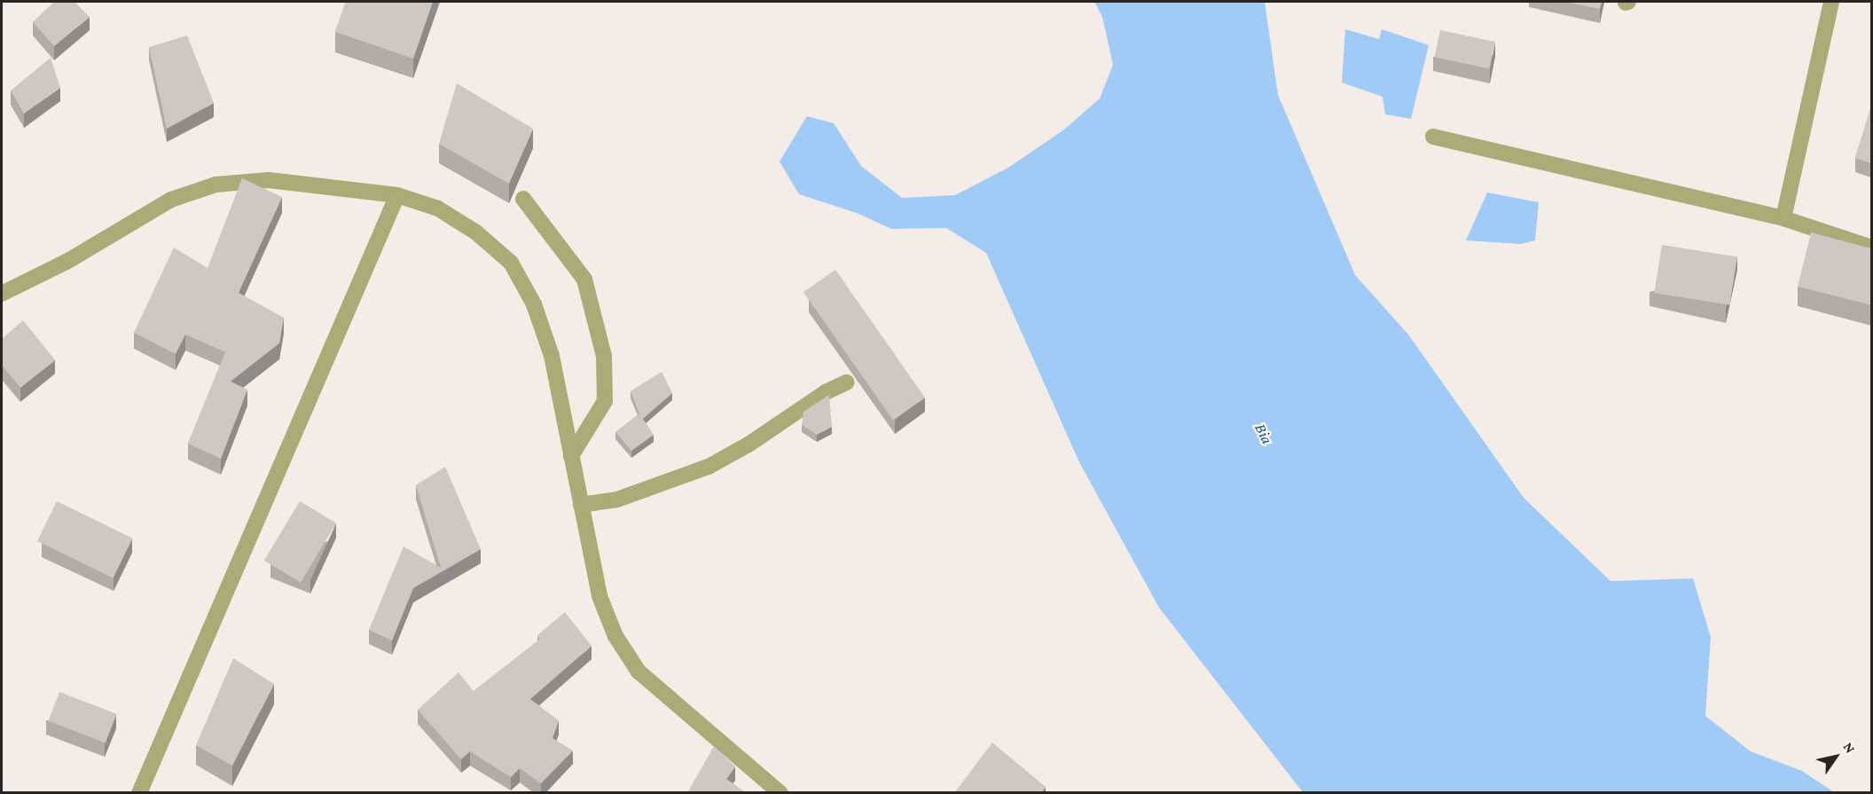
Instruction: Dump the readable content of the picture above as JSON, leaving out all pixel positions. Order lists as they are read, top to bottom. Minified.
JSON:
{"water":["Bia"],"north":"top right"}
